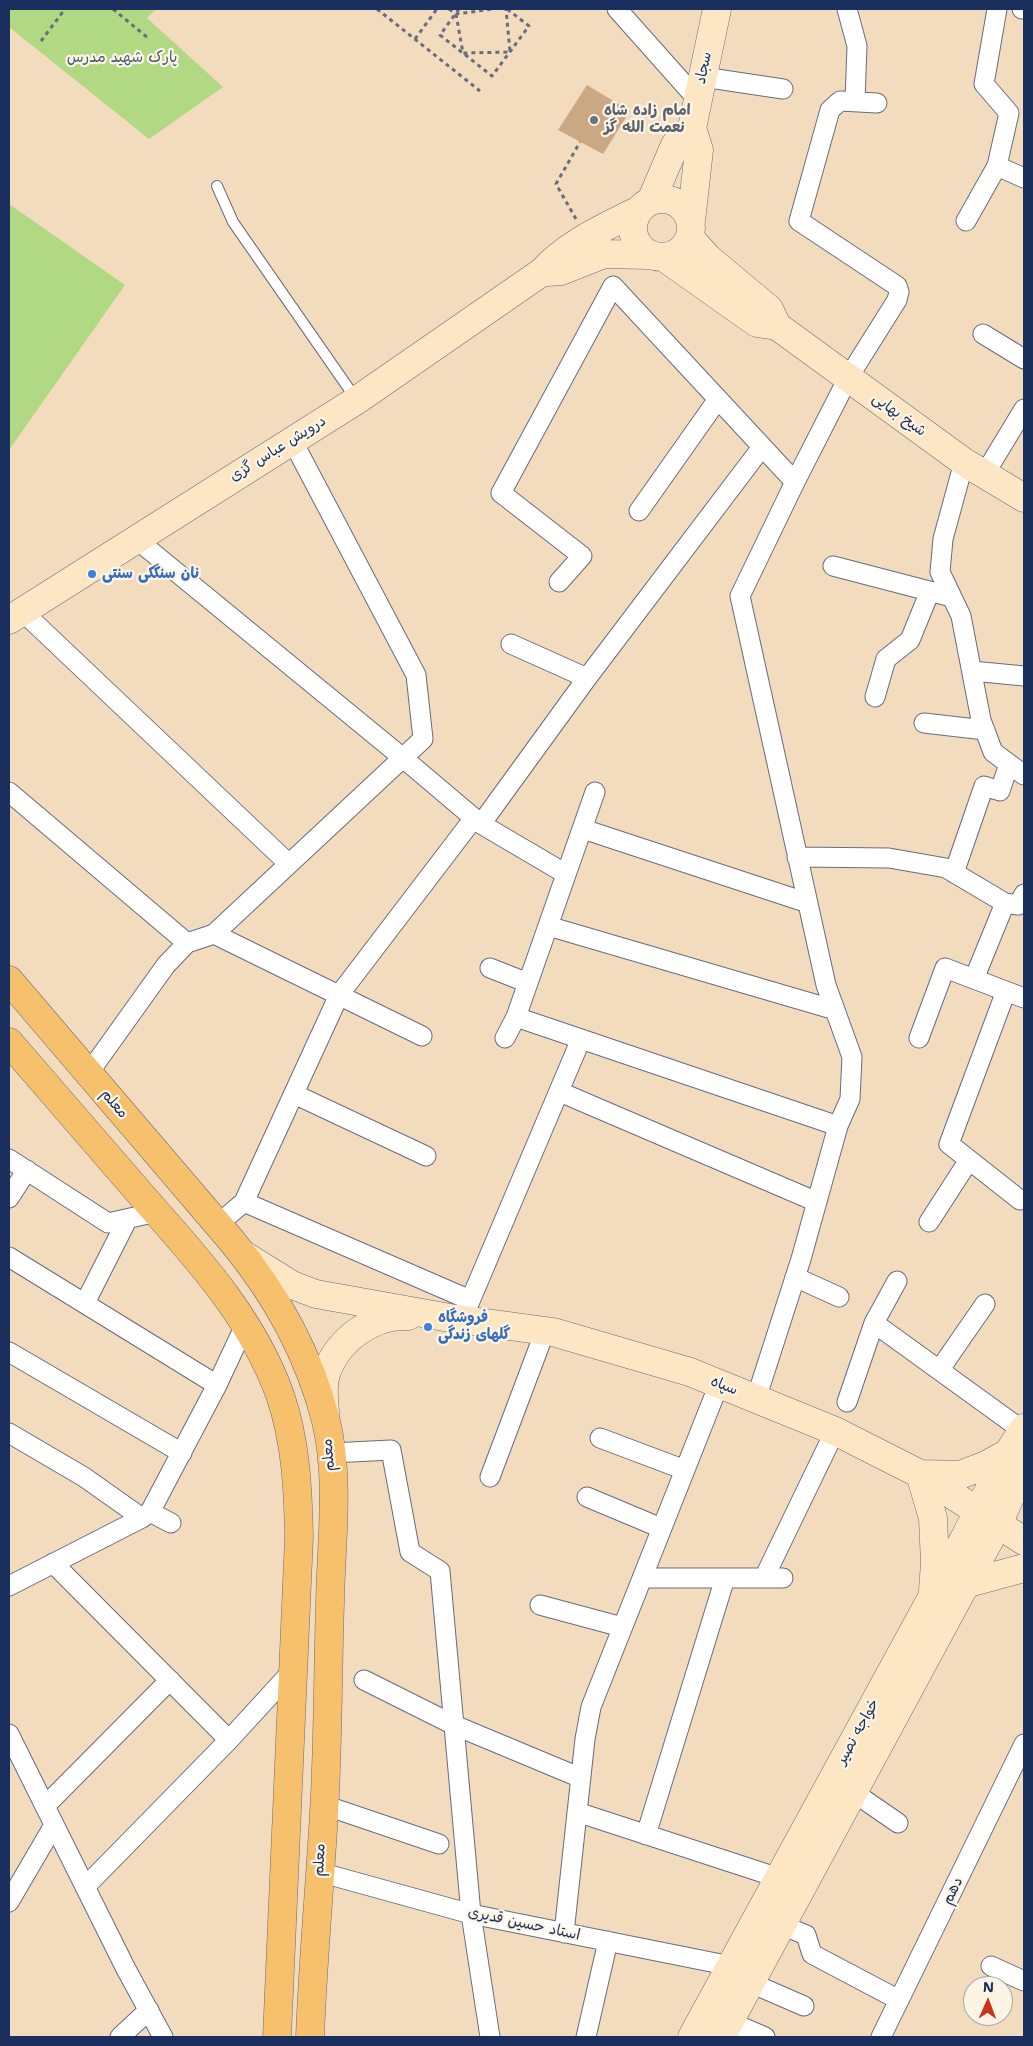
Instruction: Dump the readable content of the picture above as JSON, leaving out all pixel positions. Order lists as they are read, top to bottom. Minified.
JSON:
{"streets":{"main road":["معلم"],"street":["سجاد","شیخ بهایی","درویش عباس گزی","سپاه","خواجه نصیر","دهم","استاد حسین قدیری"]},"crossings":[["سجاد","شیخ بهایی"],["سجاد","درویش عباس گزی"],["شیخ بهایی","درویش عباس گزی"],["معلم","استاد حسین قدیری"],["سپاه","خواجه نصیر"],["خواجه نصیر","استاد حسین قدیری"]],"parks":["پارک شهید مدرس"],"places":["امام زاده شاه نعمت الله گز","نان سنگکی سنتی","فروشگاه گلهای زندگی"],"north":"top"}
